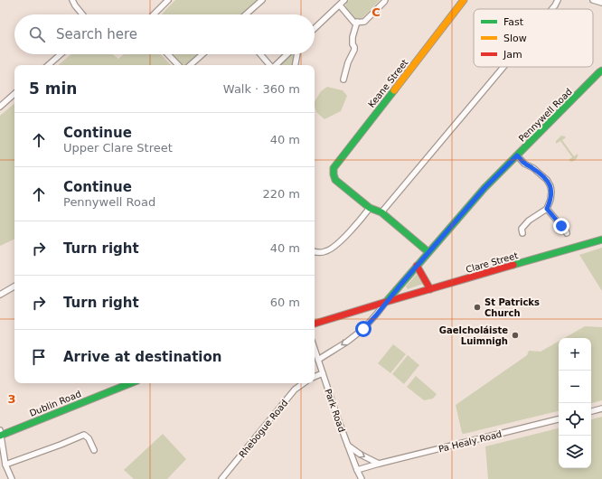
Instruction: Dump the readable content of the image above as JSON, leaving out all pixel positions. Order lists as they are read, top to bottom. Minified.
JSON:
{"streets":{"main road":["Keane Street","Pennywell Road","Clare Street","Dublin Road"],"street":["Park Road","Rhebogue Road","Pa Healy Road"]},"crossings":[["Pennywell Road","Clare Street"],["Park Road","Pa Healy Road"]],"places":["St Patricks Church","Gaelcholáiste Luimnigh"],"legend":["Fast","Slow","Jam"],"page":{"search":"Search here","heading":["5 min","Walk · 360 m"],"list":[["Continue","Upper Clare Street","40 m"],["Continue","Pennywell Road","220 m"],["Turn right","40 m"],["Turn right","60 m"],"Arrive at destination"],"map_buttons":["+","−"]},"grid":{"columns":["C"],"rows":["3"]}}
